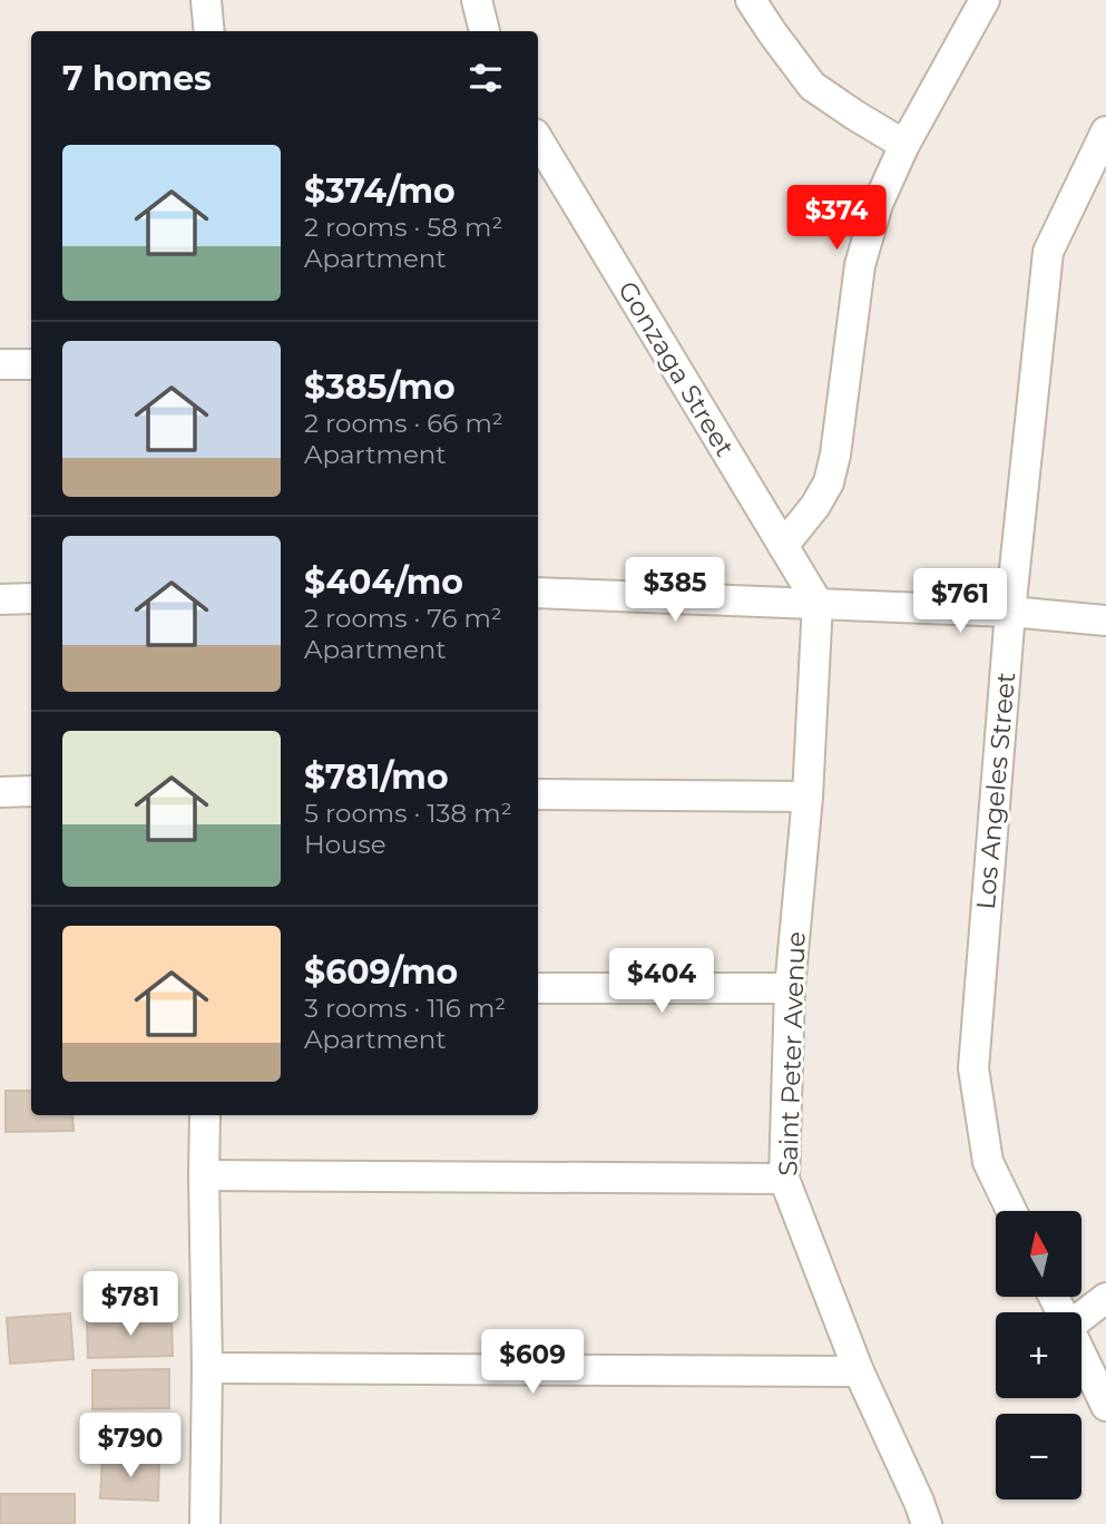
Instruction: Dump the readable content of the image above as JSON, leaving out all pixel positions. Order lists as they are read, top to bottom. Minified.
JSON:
{"streets":{"street":["Gonzaga Street","Los Angeles Street","Saint Peter Avenue"]},"crossings":[["Gonzaga Street","Saint Peter Avenue"]],"north":"top","page":{"heading":"7 homes","list":[{"name":"$374/mo","note":"2 rooms · 58 m² · Apartment"},{"name":"$385/mo","note":"2 rooms · 66 m² · Apartment"},{"name":"$404/mo","note":"2 rooms · 76 m² · Apartment"},{"name":"$781/mo","note":"5 rooms · 138 m² · House"},{"name":"$609/mo","note":"3 rooms · 116 m² · Apartment"}],"price":["$374","$385","$761","$404","$781","$609","$790"],"map_buttons":["+","−"]}}
